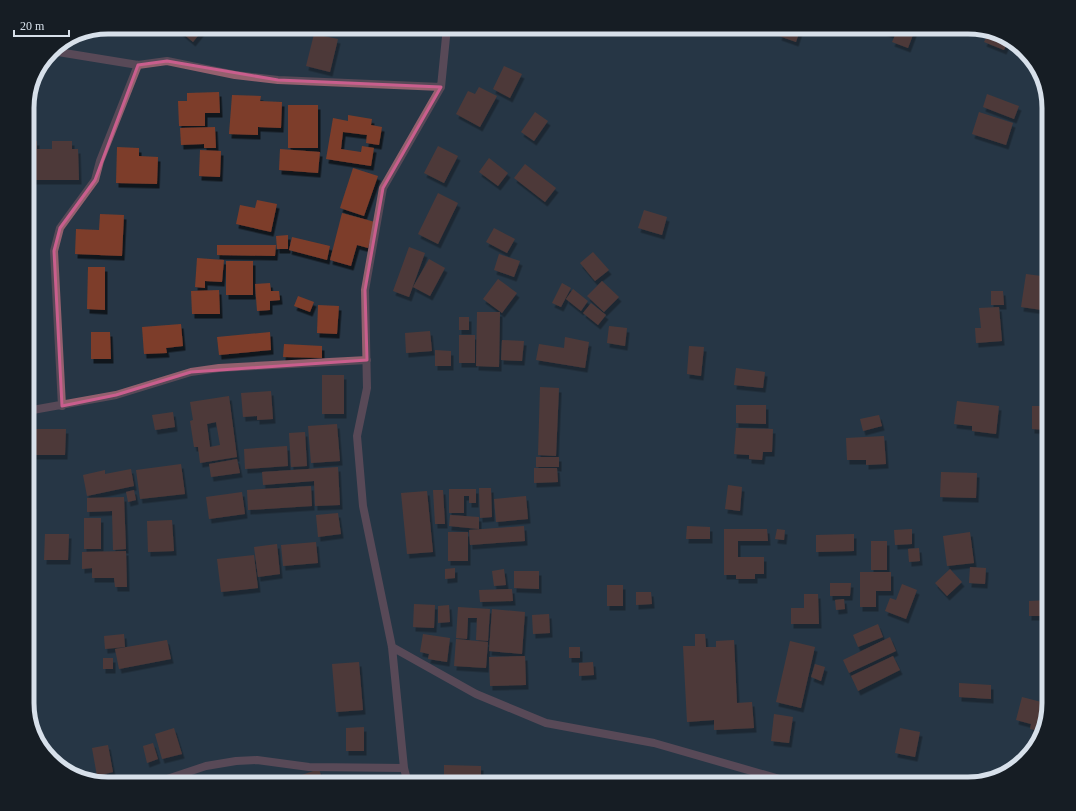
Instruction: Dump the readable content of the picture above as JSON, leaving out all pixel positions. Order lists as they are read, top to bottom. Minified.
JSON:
{"scale_bar":"20 m"}
